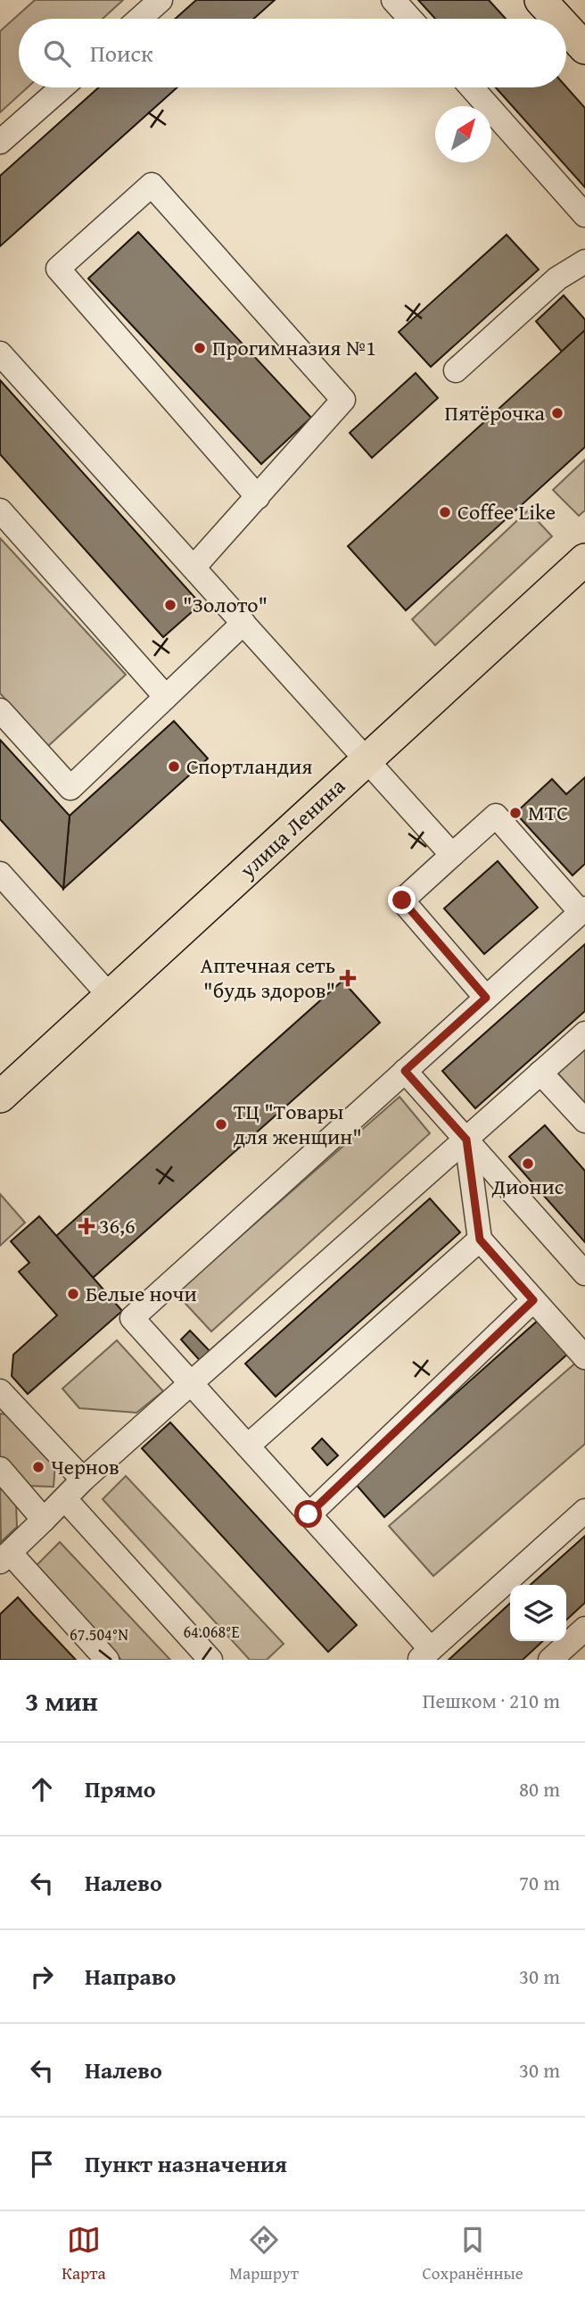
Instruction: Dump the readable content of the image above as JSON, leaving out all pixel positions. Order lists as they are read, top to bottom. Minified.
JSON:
{"streets":{"main road":["улица Ленина"]},"places":{"other":["Прогимназия №1","Пятёрочка","Coffee Like","\"Золото\"","Спортландия","МТС","ТЦ \"Товары для женщин\"","Дионис","Белые ночи","Чернов"],"health":["Аптечная сеть \"будь здоров\"","36,6"]},"north":"top right","page":{"search":"Поиск","heading":["3 мин","Пешком · 210 m"],"list":[["Прямо","80 m"],["Налево","70 m"],["Направо","30 m"],["Налево","30 m"],"Пункт назначения"],"nav":["Карта","Маршрут","Сохранённые"]},"coordinates":["64.068°E","67.504°N"]}
